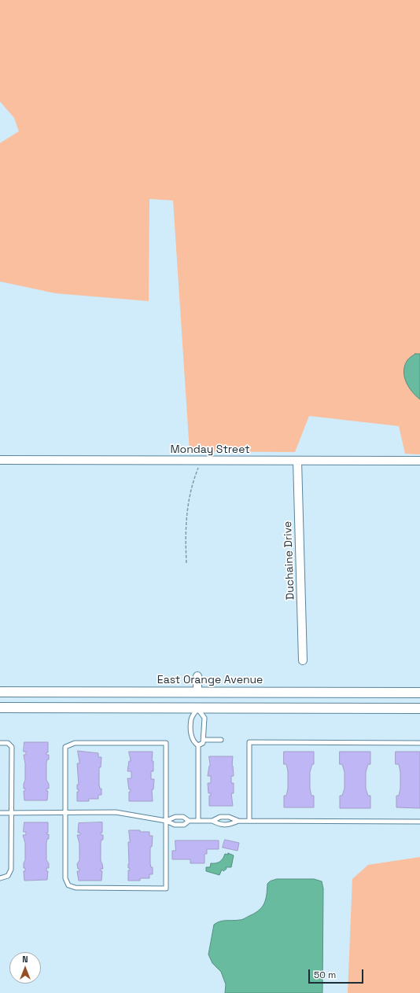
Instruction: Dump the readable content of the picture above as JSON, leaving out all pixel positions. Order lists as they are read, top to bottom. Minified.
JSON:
{"streets":{"street":["Monday Street","Duchaine Drive","East Orange Avenue"]},"crossings":[["Monday Street","Duchaine Drive"]],"scale_bar":"50 m","north":"top"}
